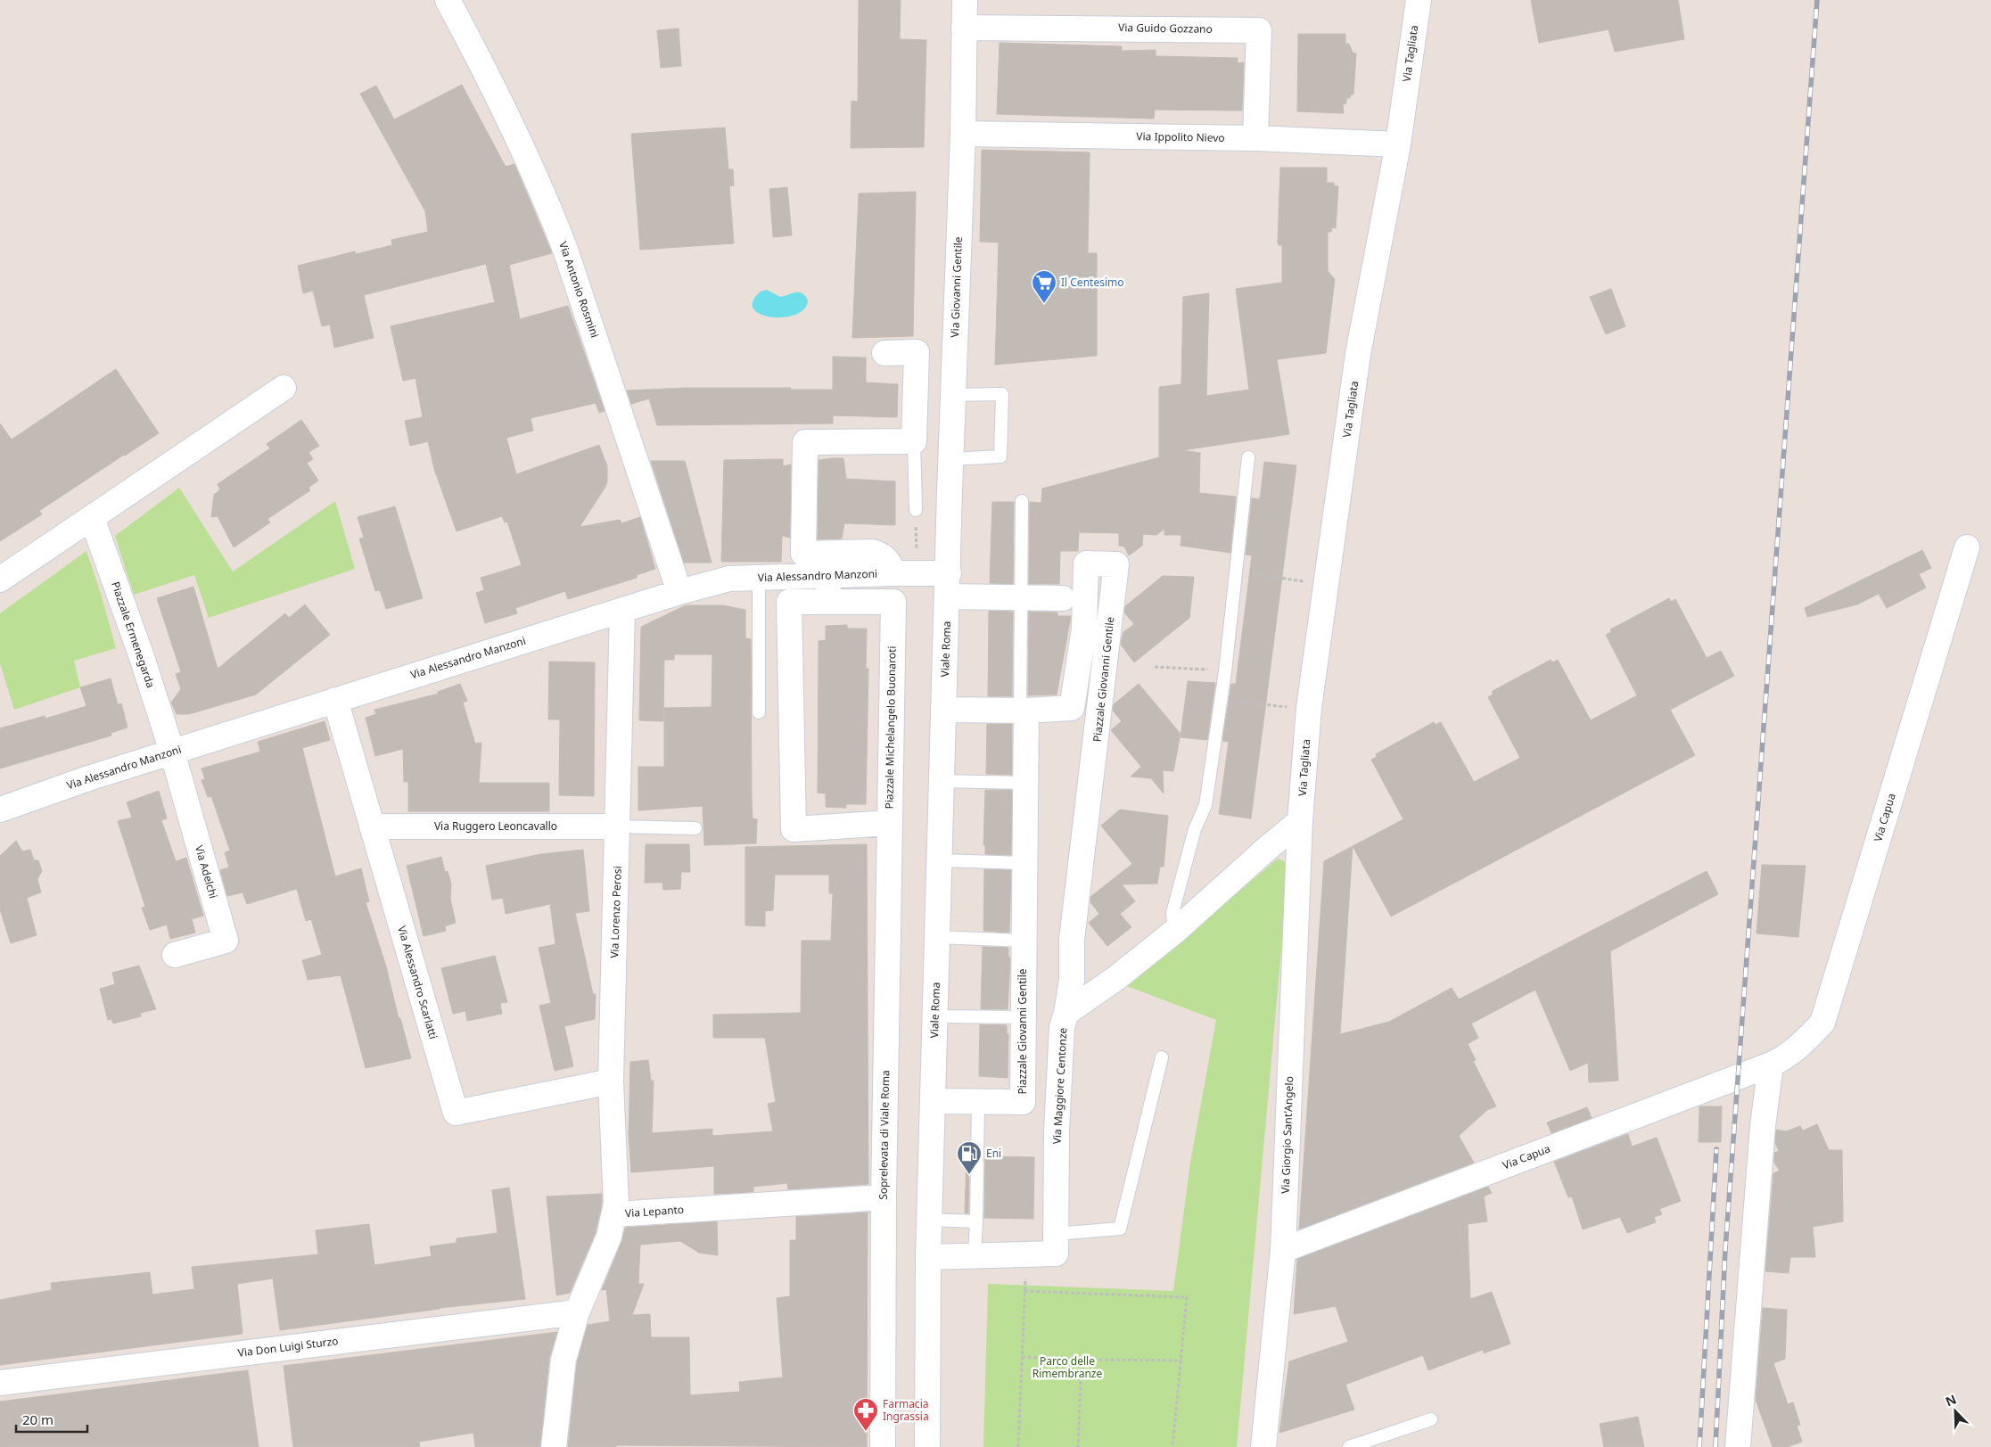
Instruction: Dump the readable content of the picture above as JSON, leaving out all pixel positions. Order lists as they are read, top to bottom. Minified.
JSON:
{"streets":{"street":["Via Guido Gozzano","Via Tagliata","Via Ippolito Nievo","Via Giovanni Gentile","Via Antonio Rosmini","Via Alessandro Manzoni","Piazzale Ermenegarda","Viale Roma","Piazzale Giovanni Gentile","Piazzale Michelangelo Buonaroti","Via Capua","Via Ruggero Leoncavallo","Via Adelchi","Via Lorenzo Perosi","Via Alessandro Scarlatti","Via Maggiore Centonze","Soprelevata di Viale Roma","Via Giorgio Sant'Angelo","Via Lepanto","Via Don Luigi Sturzo"]},"crossings":[["Via Guido Gozzano","Via Ippolito Nievo"],["Via Guido Gozzano","Via Giovanni Gentile"],["Via Tagliata","Via Ippolito Nievo"],["Via Tagliata","Via Maggiore Centonze"],["Via Tagliata","Via Giorgio Sant'Angelo"],["Via Ippolito Nievo","Via Giovanni Gentile"],["Via Giovanni Gentile","Via Alessandro Manzoni"],["Via Giovanni Gentile","Viale Roma"],["Via Antonio Rosmini","Via Alessandro Manzoni"],["Via Alessandro Manzoni","Piazzale Ermenegarda"],["Via Alessandro Manzoni","Viale Roma"],["Via Alessandro Manzoni","Piazzale Giovanni Gentile"],["Via Alessandro Manzoni","Via Adelchi"],["Via Alessandro Manzoni","Via Lorenzo Perosi"],["Via Alessandro Manzoni","Via Alessandro Scarlatti"],["Piazzale Ermenegarda","Via Adelchi"],["Viale Roma","Piazzale Giovanni Gentile"],["Viale Roma","Via Maggiore Centonze"],["Piazzale Giovanni Gentile","Via Maggiore Centonze"],["Piazzale Michelangelo Buonaroti","Soprelevata di Viale Roma"],["Via Capua","Via Giorgio Sant'Angelo"],["Via Ruggero Leoncavallo","Via Lorenzo Perosi"],["Via Ruggero Leoncavallo","Via Alessandro Scarlatti"],["Via Lorenzo Perosi","Via Alessandro Scarlatti"],["Via Lorenzo Perosi","Via Lepanto"],["Via Maggiore Centonze","Via Giorgio Sant'Angelo"],["Soprelevata di Viale Roma","Via Lepanto"],["Via Lepanto","Via Don Luigi Sturzo"]],"parks":["Parco delle Rimembranze"],"places":{"supermarket":["Il Centesimo"],"fuel station":["Eni"],"pharmacy":["Farmacia Ingrassia"]},"scale_bar":"20 m","north":"top left"}
